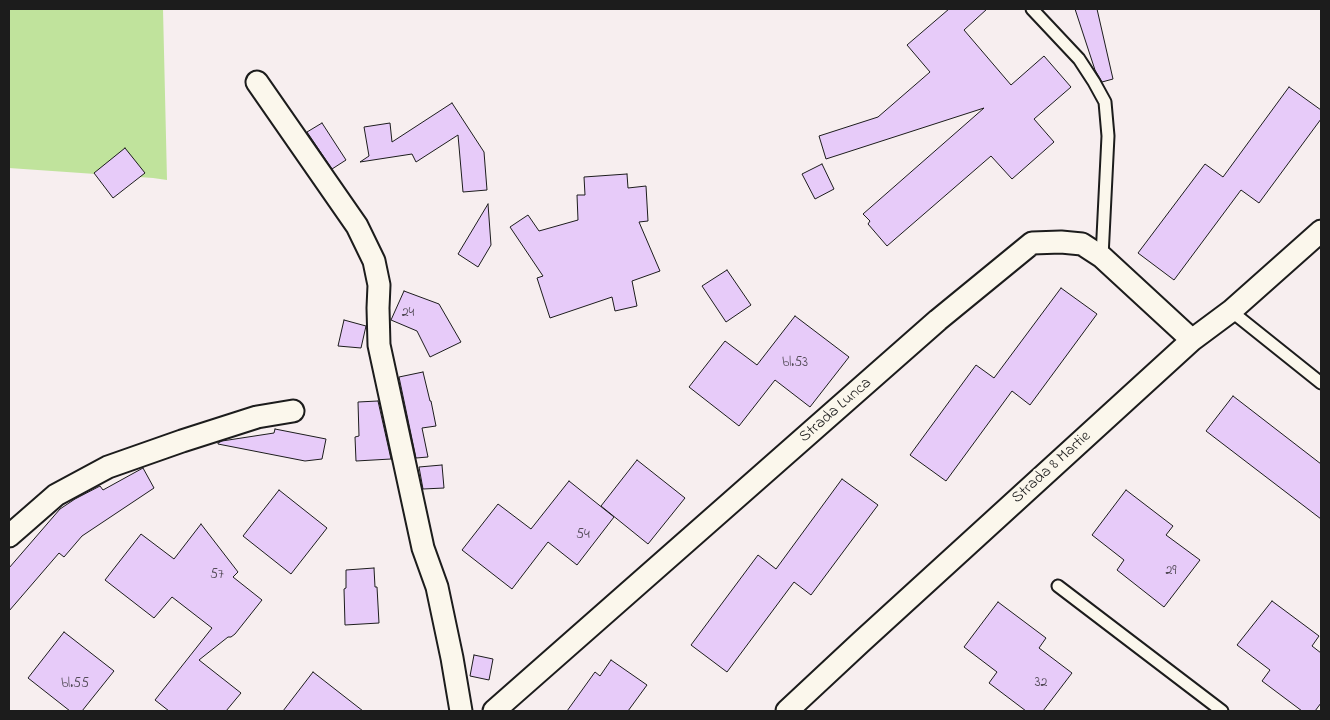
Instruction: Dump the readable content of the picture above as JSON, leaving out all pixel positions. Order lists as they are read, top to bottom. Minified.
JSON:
{"streets":{"street":["Strada Lunca","Strada 8 Martie"]},"crossings":[["Strada Lunca","Strada 8 Martie"]],"house_numbers":["24","bl.53","54","29","57","32","bl.55"]}
